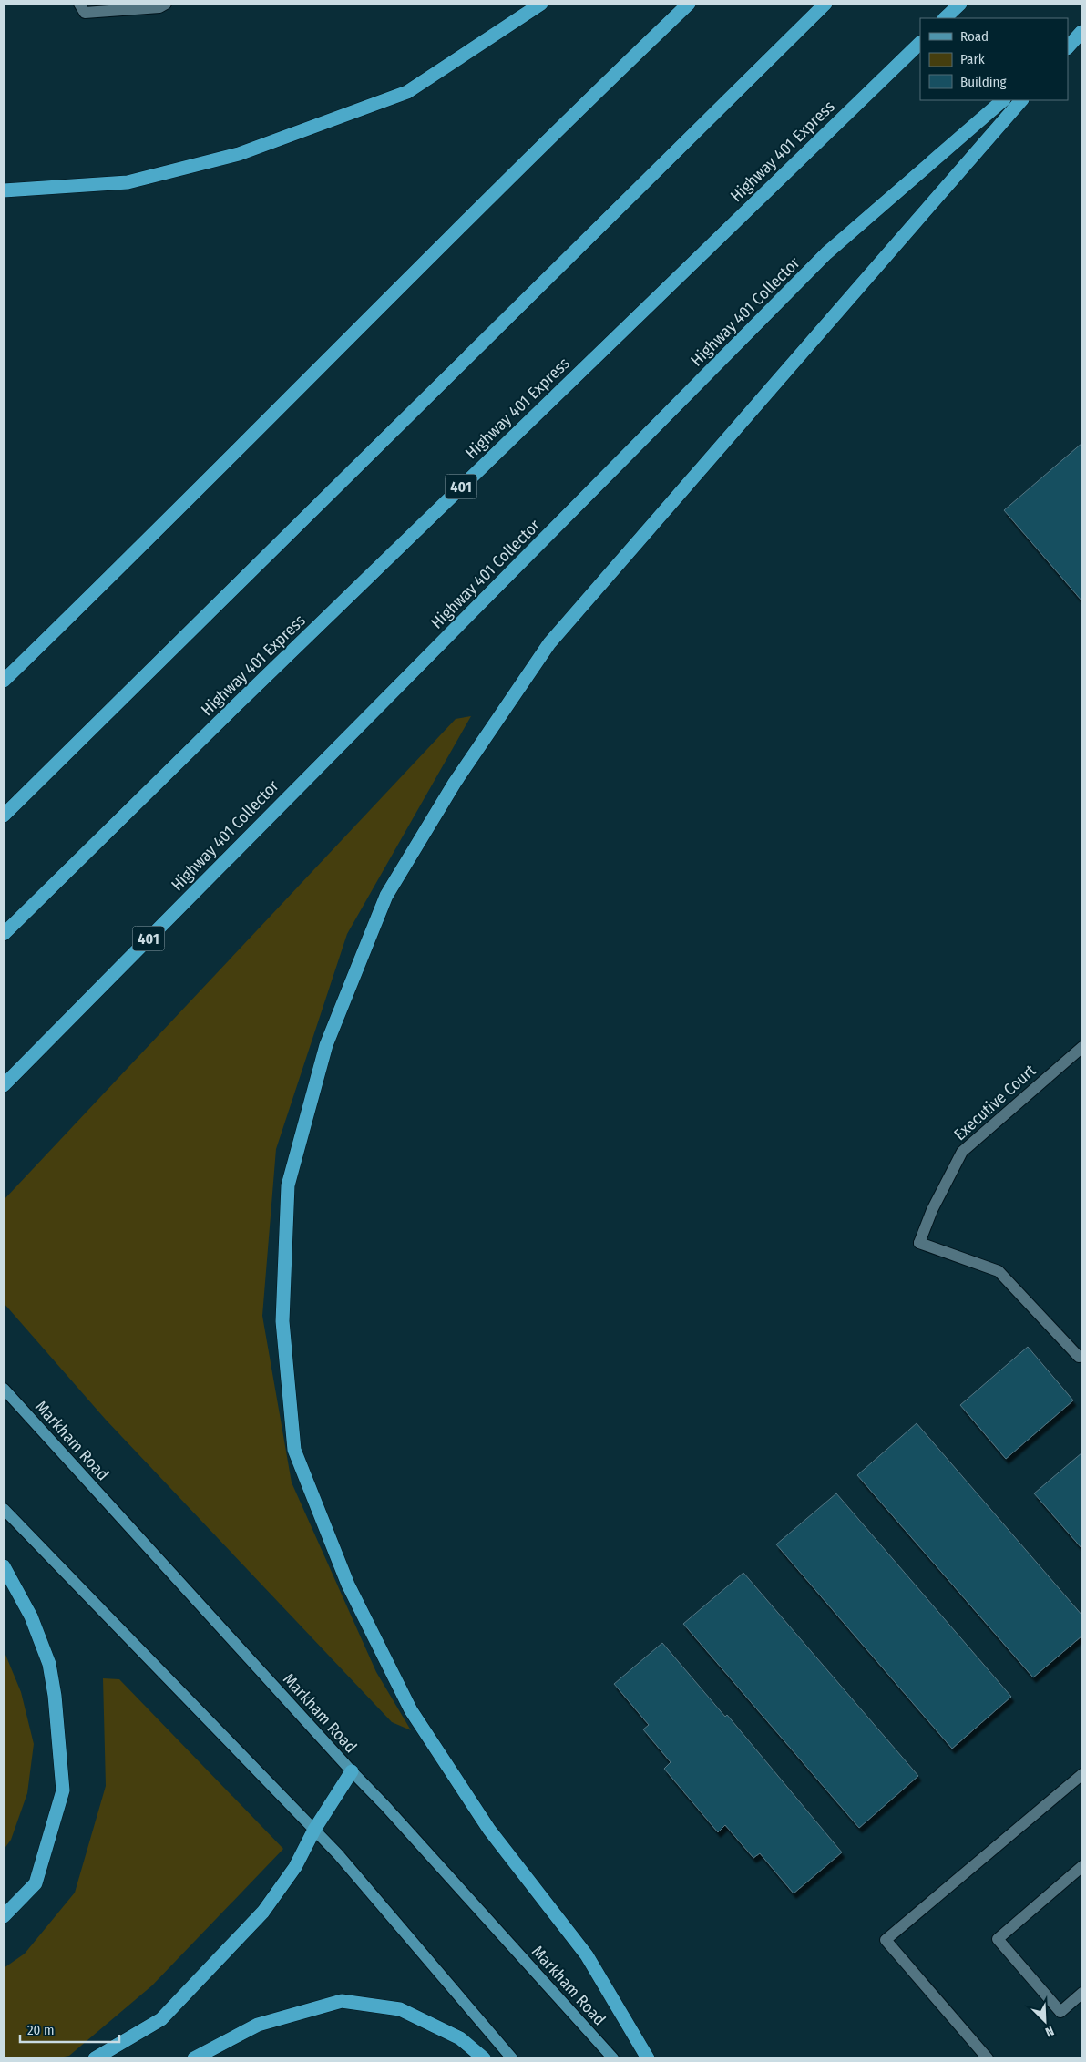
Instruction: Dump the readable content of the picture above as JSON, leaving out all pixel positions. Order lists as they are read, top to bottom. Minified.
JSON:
{"streets":{"highway":["Highway 401 Express","Highway 401 Collector","401"],"main road":["Markham Road"],"street":["Executive Court"]},"legend":["Road","Park","Building"],"scale_bar":"20 m","north":"bottom right"}
